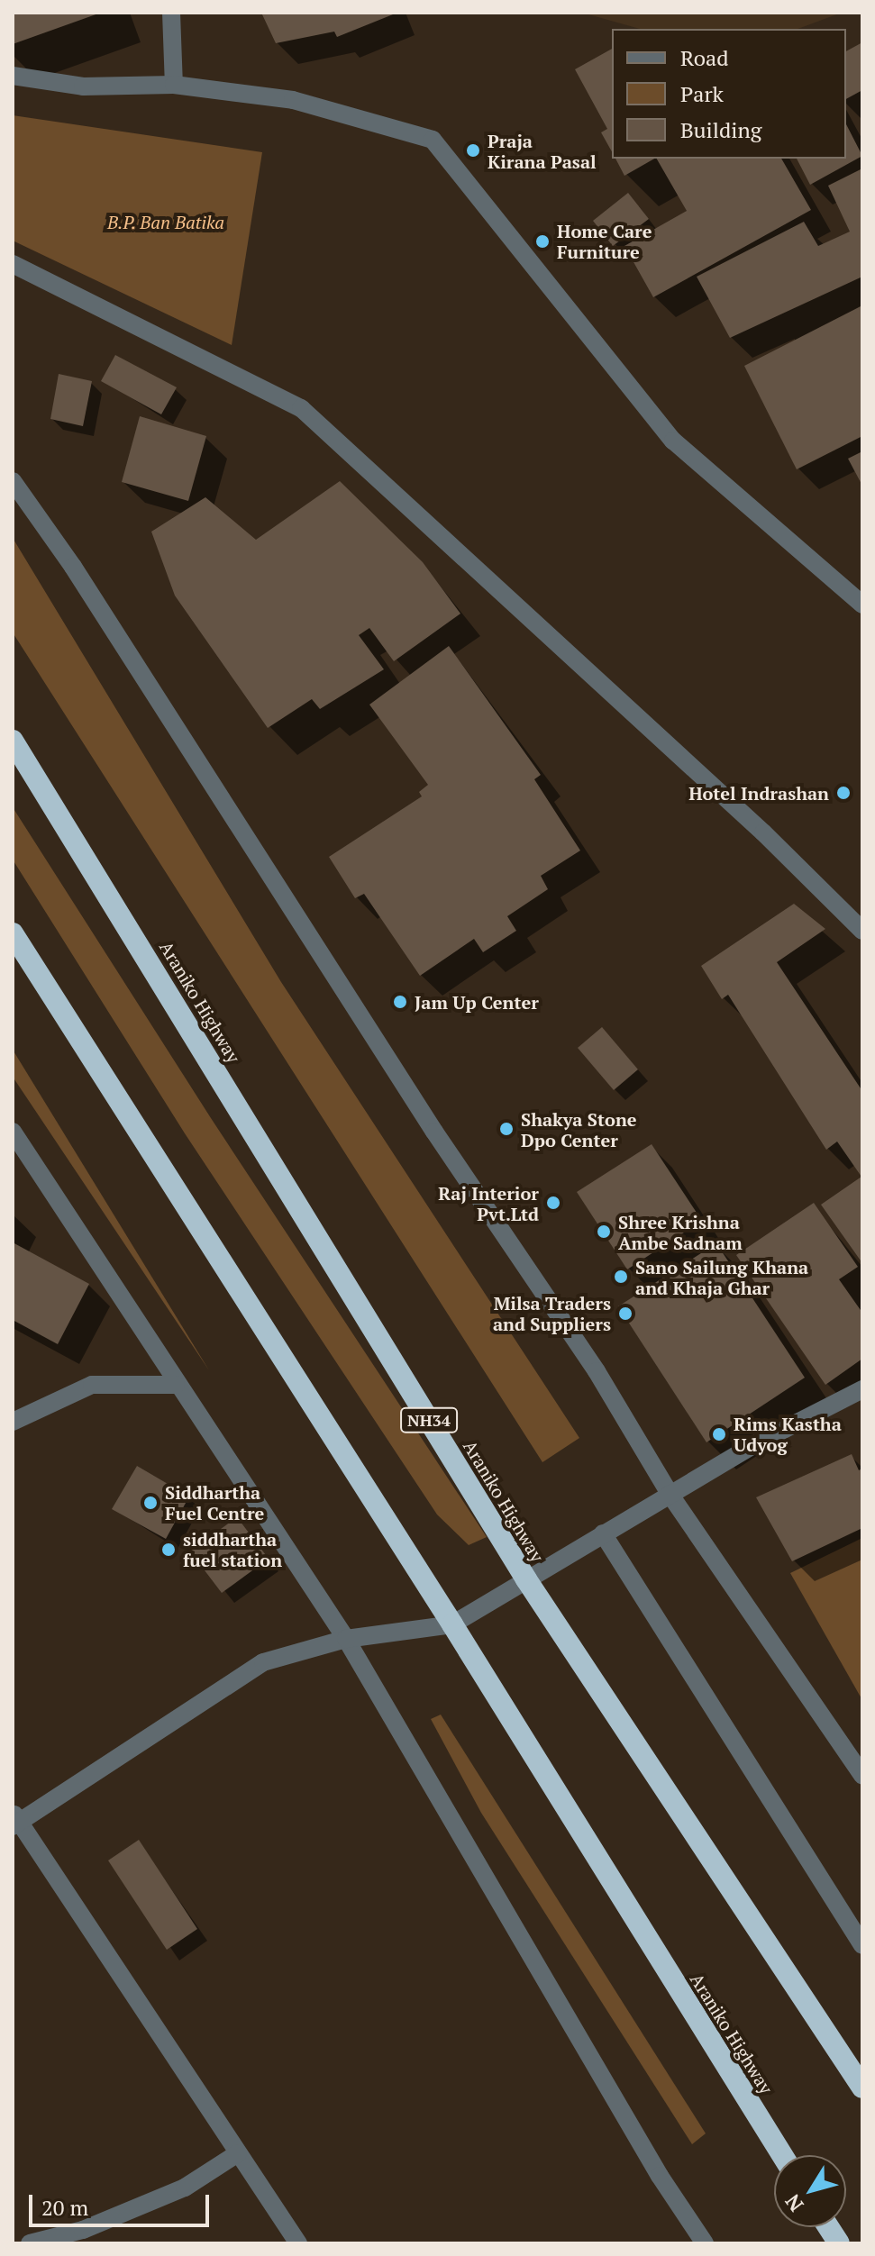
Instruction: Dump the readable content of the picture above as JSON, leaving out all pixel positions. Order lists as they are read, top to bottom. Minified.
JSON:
{"streets":{"highway":["Araniko Highway","NH34"]},"parks":["B.P. Ban Batika"],"places":["Praja Kirana Pasal","Home Care Furniture","Hotel Indrashan","Jam Up Center","Shakya Stone Dpo Center","Raj Interior Pvt.Ltd","Shree Krishna Ambe Sadnam","Sano Sailung Khana and Khaja Ghar","Milsa Traders and Suppliers","Rims Kastha Udyog","Siddhartha Fuel Centre","siddhartha fuel station"],"legend":["Road","Park","Building"],"scale_bar":"20 m","north":"bottom left"}
